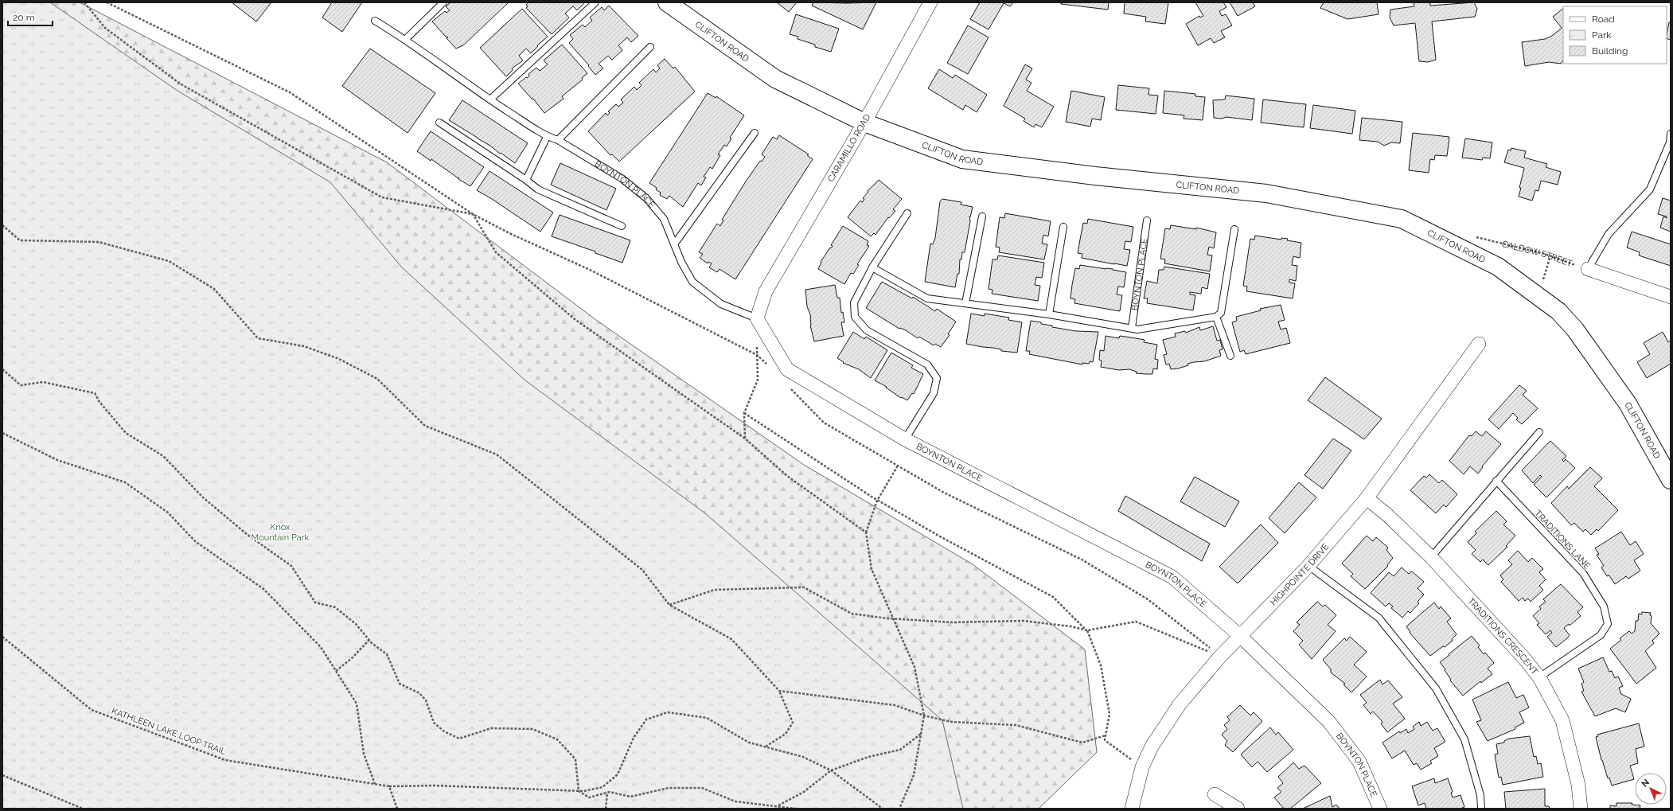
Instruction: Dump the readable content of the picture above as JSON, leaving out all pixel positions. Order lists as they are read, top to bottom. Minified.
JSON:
{"streets":{"main road":["CLIFTON ROAD"],"street":["CARAMILLO ROAD","BOYNTON PLACE","HIGHPOINTE DRIVE","TRADITIONS CRESCENT"],"lane":["TRADITIONS LANE"],"path":["CALDOW STREET","KATHLEEN LAKE LOOP TRAIL"]},"crossings":[["CLIFTON ROAD","CARAMILLO ROAD"],["CARAMILLO ROAD","BOYNTON PLACE"],["BOYNTON PLACE","HIGHPOINTE DRIVE"],["TRADITIONS LANE","TRADITIONS CRESCENT"],["HIGHPOINTE DRIVE","TRADITIONS CRESCENT"]],"parks":["Knox Mountain Park"],"legend":["Road","Park","Building"],"scale_bar":"20 m","north":"top left"}
